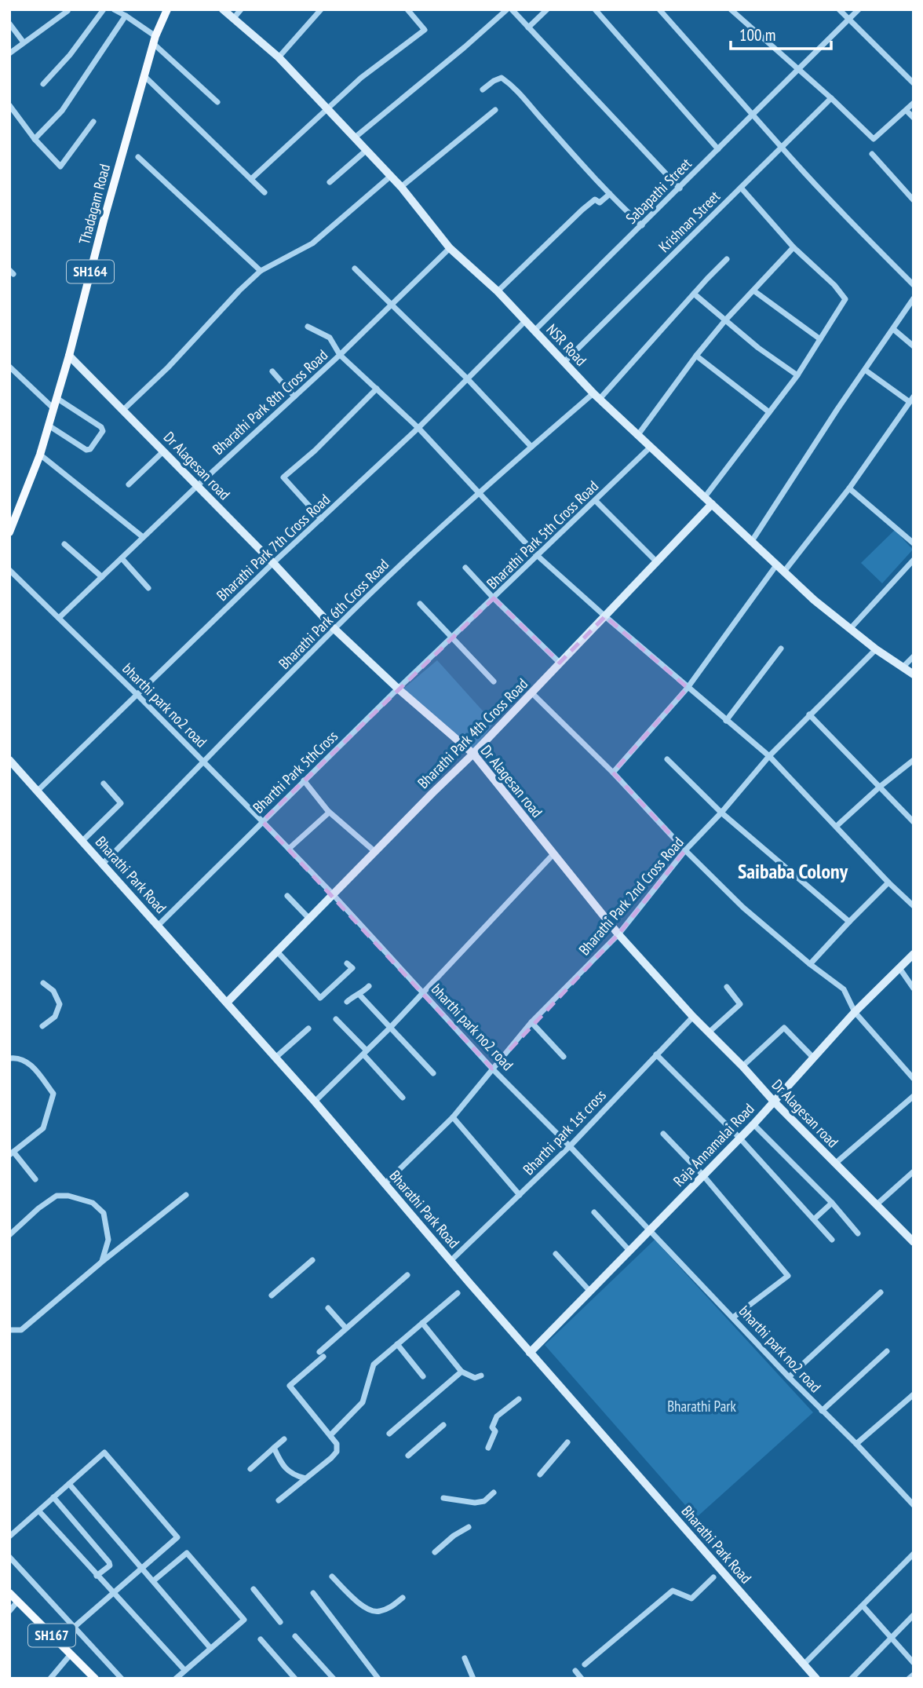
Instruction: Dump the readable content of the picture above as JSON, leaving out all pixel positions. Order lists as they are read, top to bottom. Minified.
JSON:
{"streets":{"main road":["Thadagam Road","SH164","SH167"],"street":["Sabapathi Street","Krishnan Street","NSR Road","Bharathi Park 8th Cross Road","Dr Alagesan road","Bharathi Park 5th Cross Road","Bharathi Park 7th Cross Road","Bharathi Park 6th Cross Road","bharthi park no2 road","Bharathi Park 4th Cross Road","Bharthi Park 5thCross","Bharathi Park Road","Bharathi Park 2nd Cross Road","Bharthi park 1st cross","Raja Annamalai Road"]},"crossings":[["Sabapathi Street","NSR Road"],["Thadagam Road","Dr Alagesan road"],["Krishnan Street","NSR Road"],["NSR Road","Bharathi Park 8th Cross Road"],["NSR Road","Bharathi Park 5th Cross Road"],["NSR Road","Bharathi Park 7th Cross Road"],["NSR Road","Bharathi Park 6th Cross Road"],["NSR Road","Bharathi Park 4th Cross Road"],["NSR Road","Bharathi Park 2nd Cross Road"],["Bharathi Park 8th Cross Road","Dr Alagesan road"],["Bharathi Park 8th Cross Road","bharthi park no2 road"],["Dr Alagesan road","Bharathi Park 7th Cross Road"],["Dr Alagesan road","Bharathi Park 6th Cross Road"],["Dr Alagesan road","Bharathi Park 4th Cross Road"],["Dr Alagesan road","Bharthi Park 5thCross"],["Dr Alagesan road","Bharathi Park 2nd Cross Road"],["Dr Alagesan road","Bharthi park 1st cross"],["Dr Alagesan road","Raja Annamalai Road"],["Bharathi Park 5th Cross Road","Bharthi Park 5thCross"],["Bharathi Park 7th Cross Road","bharthi park no2 road"],["Bharathi Park 7th Cross Road","Bharathi Park Road"],["Bharathi Park 6th Cross Road","bharthi park no2 road"],["Bharathi Park 6th Cross Road","Bharathi Park Road"],["bharthi park no2 road","Bharathi Park 4th Cross Road"],["bharthi park no2 road","Bharthi Park 5thCross"],["bharthi park no2 road","Bharathi Park 2nd Cross Road"],["bharthi park no2 road","Bharthi park 1st cross"],["bharthi park no2 road","Raja Annamalai Road"],["Bharathi Park 4th Cross Road","Bharathi Park Road"],["Bharthi Park 5thCross","Bharathi Park Road"],["Bharathi Park Road","Bharathi Park 2nd Cross Road"],["Bharathi Park Road","Bharthi park 1st cross"],["Bharathi Park Road","Raja Annamalai Road"]],"districts":["Saibaba Colony"],"parks":["Bharathi Park"],"scale_bar":"100 m"}
